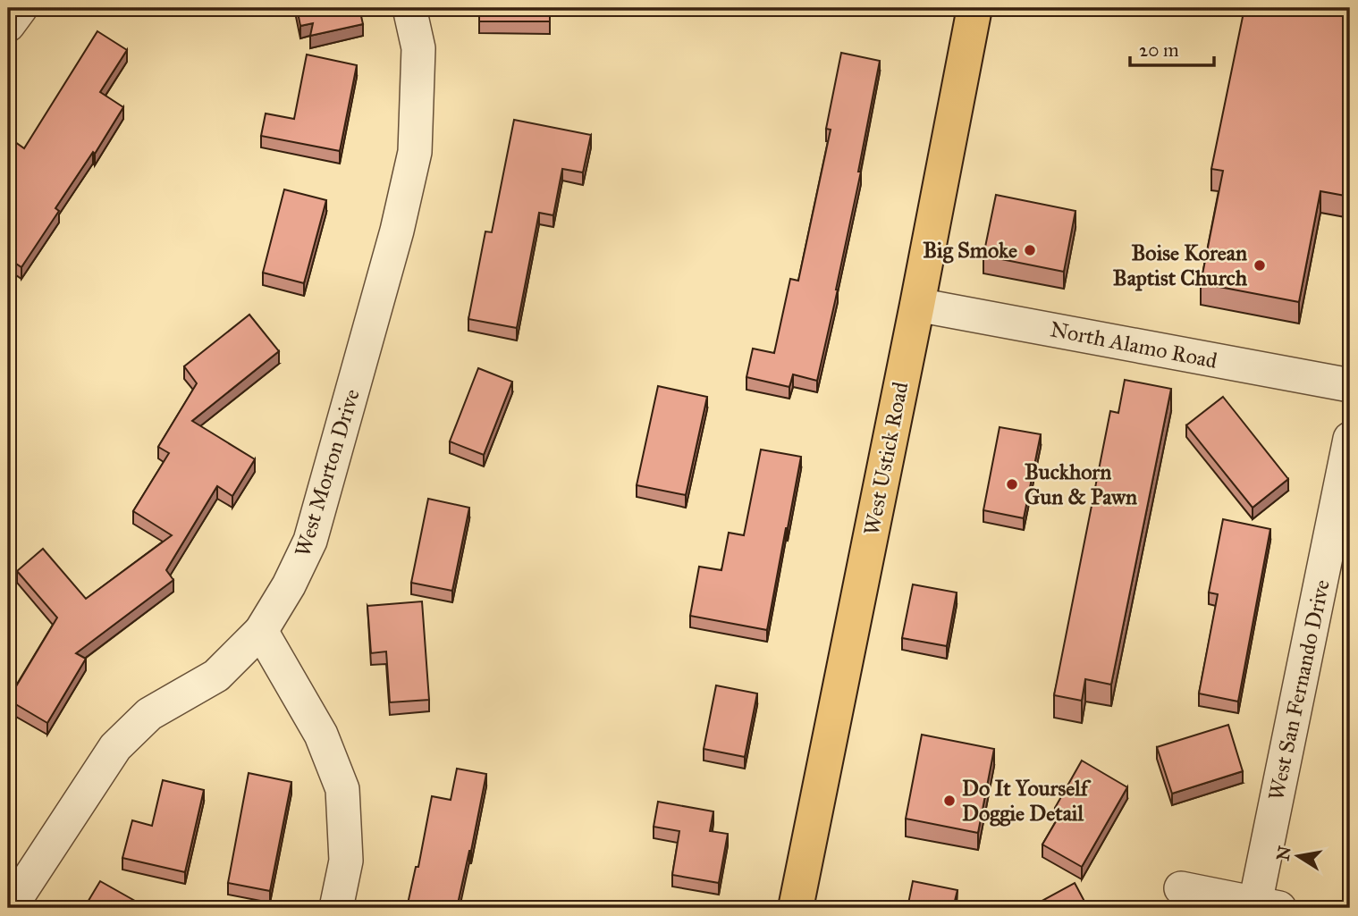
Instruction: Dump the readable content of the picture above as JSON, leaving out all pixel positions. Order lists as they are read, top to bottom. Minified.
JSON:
{"streets":{"main road":["West Ustick Road"],"street":["North Alamo Road","West Morton Drive","West San Fernando Drive"]},"crossings":[["North Alamo Road","West Ustick Road"]],"places":["Big Smoke","Boise Korean Baptist Church","Buckhorn Gun & Pawn","Do It Yourself Doggie Detail"],"scale_bar":"20 m","north":"left"}
